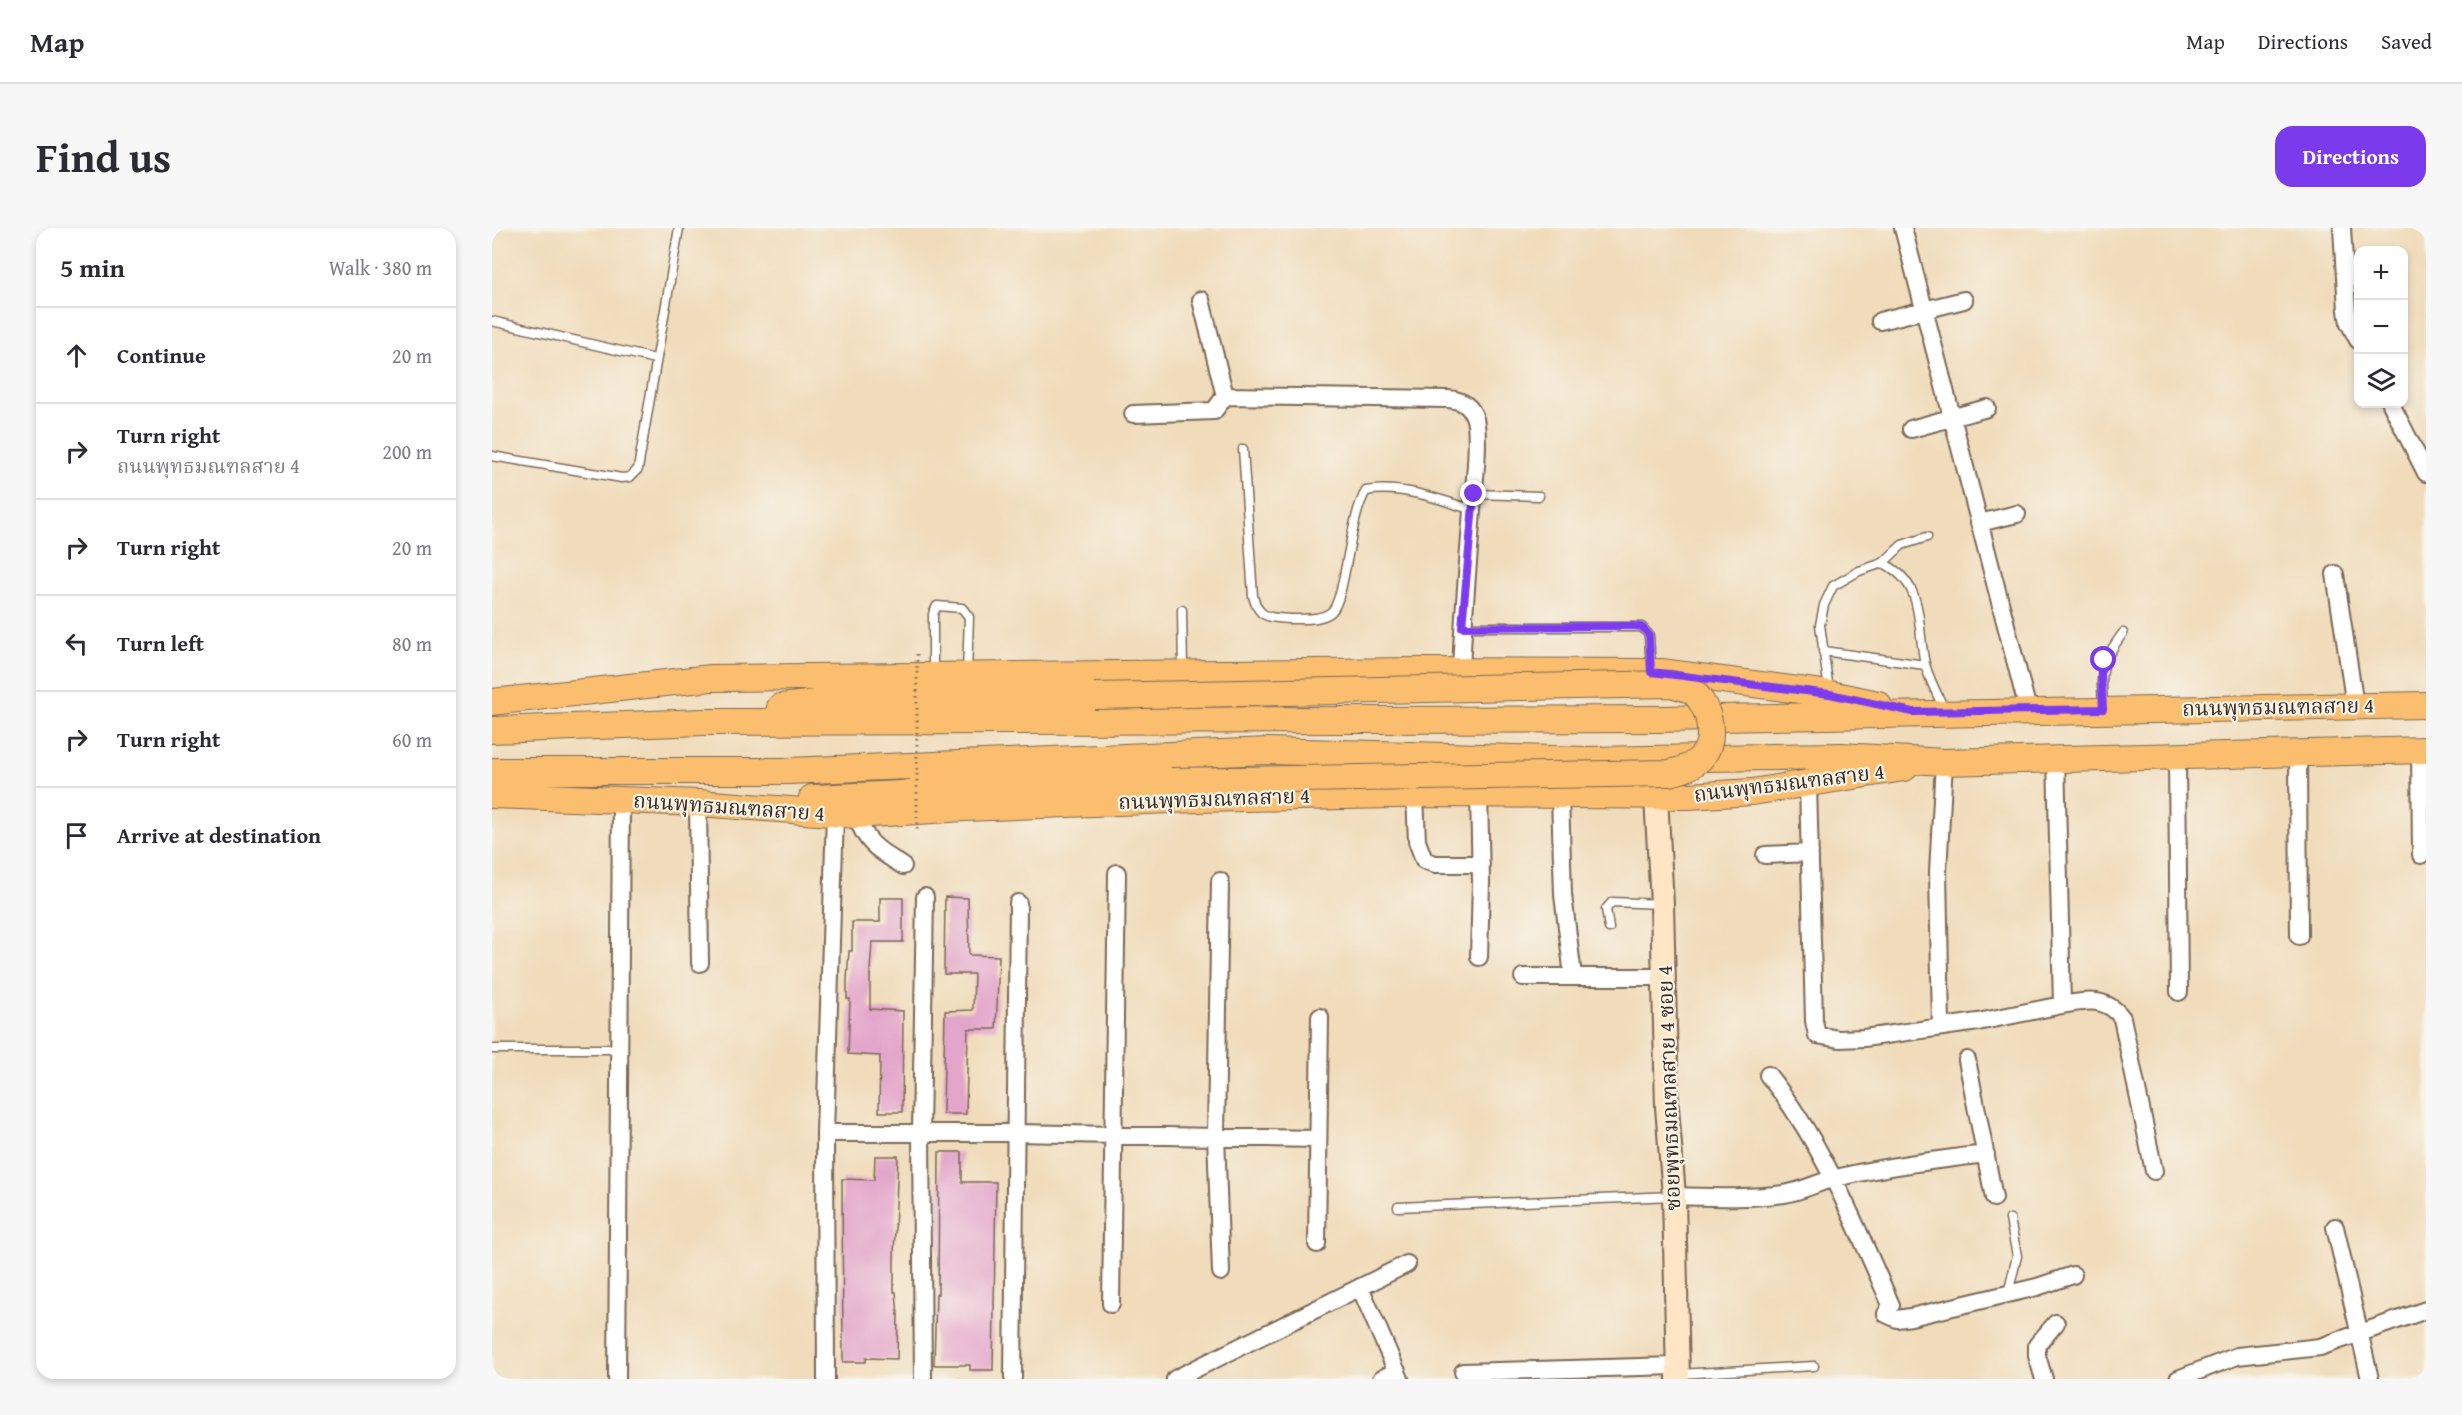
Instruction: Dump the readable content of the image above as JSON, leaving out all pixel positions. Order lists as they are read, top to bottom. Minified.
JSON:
{"streets":{"main road":["ถนนพุทธมณฑลสาย 4"],"street":["ซอยพุทธมณฑลสาย 4 ซอย 4"]},"crossings":[["ถนนพุทธมณฑลสาย 4","ซอยพุทธมณฑลสาย 4 ซอย 4"]],"page":{"header":"Map","nav":["Map","Directions","Saved"],"title":"Find us","buttons":"Directions","heading":["5 min","Walk · 380 m"],"map_buttons":["+","−"],"list":[["Continue","20 m"],["Turn right","ถนนพุทธมณฑลสาย 4","200 m"],["Turn right","20 m"],["Turn left","80 m"],["Turn right","60 m"],"Arrive at destination"]}}
